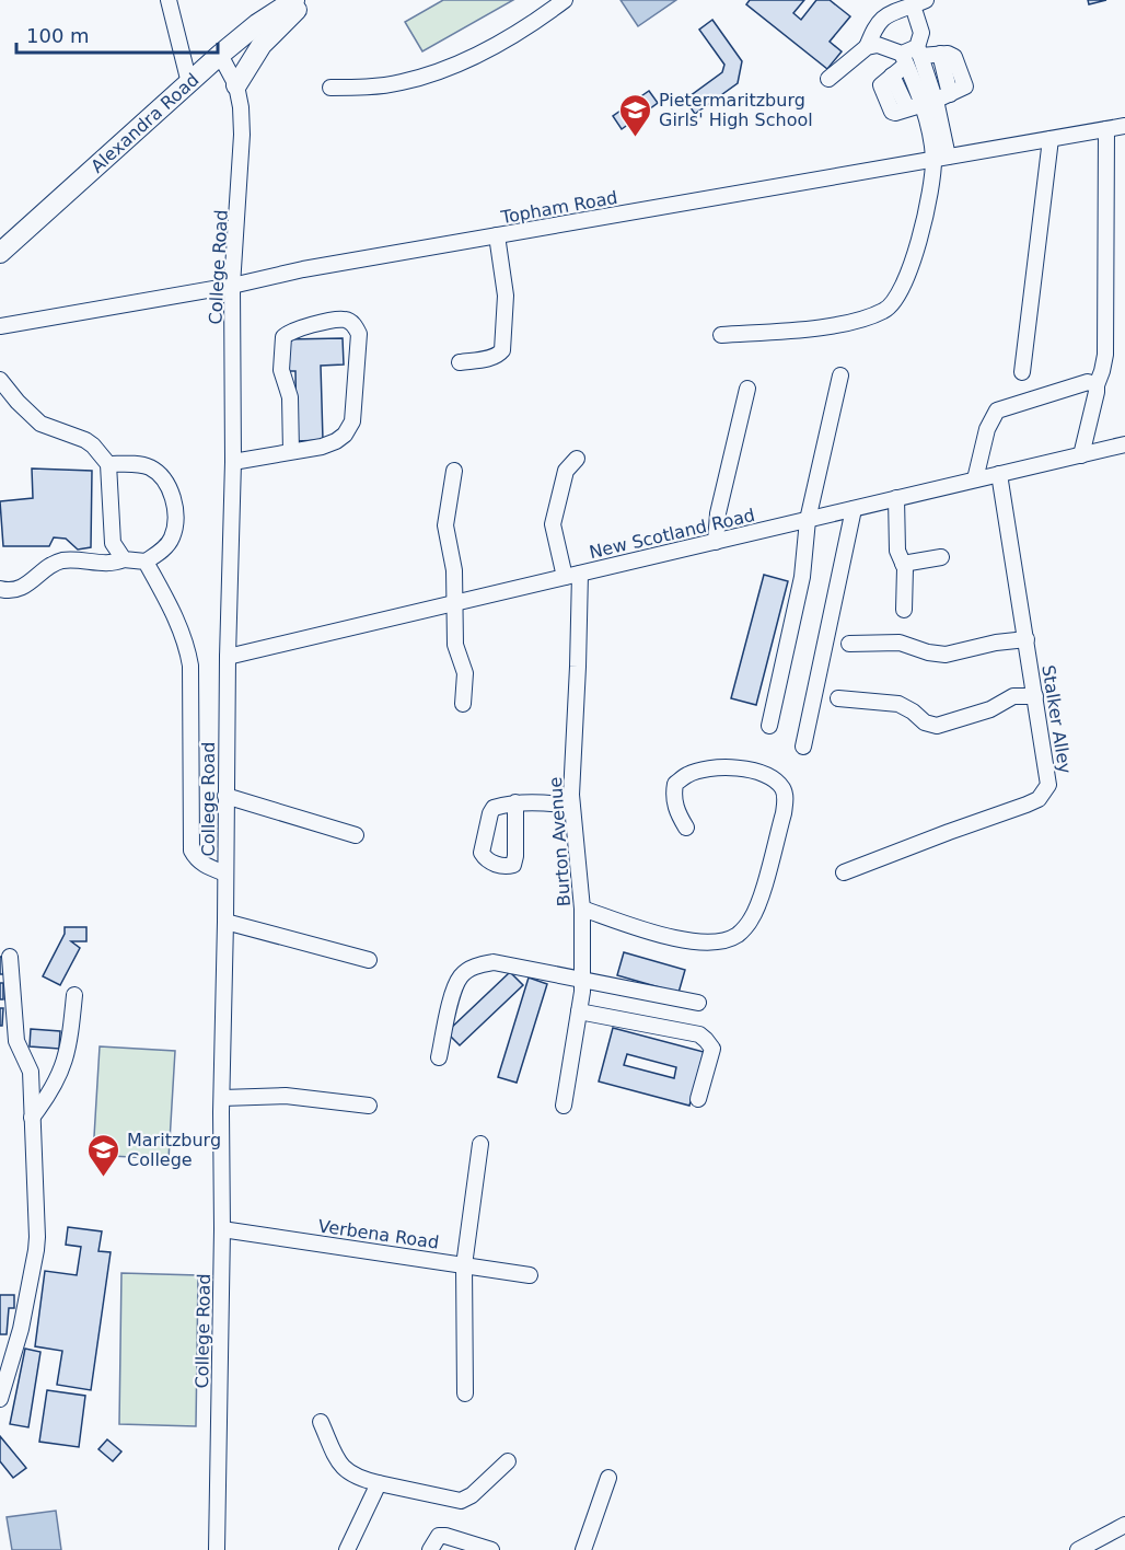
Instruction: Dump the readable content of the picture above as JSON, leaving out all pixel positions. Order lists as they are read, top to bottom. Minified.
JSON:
{"streets":{"main road":["Alexandra Road"],"street":["Topham Road","College Road","New Scotland Road","Stalker Alley","Burton Avenue","Verbena Road"]},"crossings":[["Alexandra Road","College Road"],["Topham Road","College Road"],["College Road","New Scotland Road"],["College Road","Verbena Road"],["New Scotland Road","Stalker Alley"],["New Scotland Road","Burton Avenue"]],"places":{"school or university":["Pietermaritzburg Girls' High School","Maritzburg College"]},"scale_bar":"100 m"}
